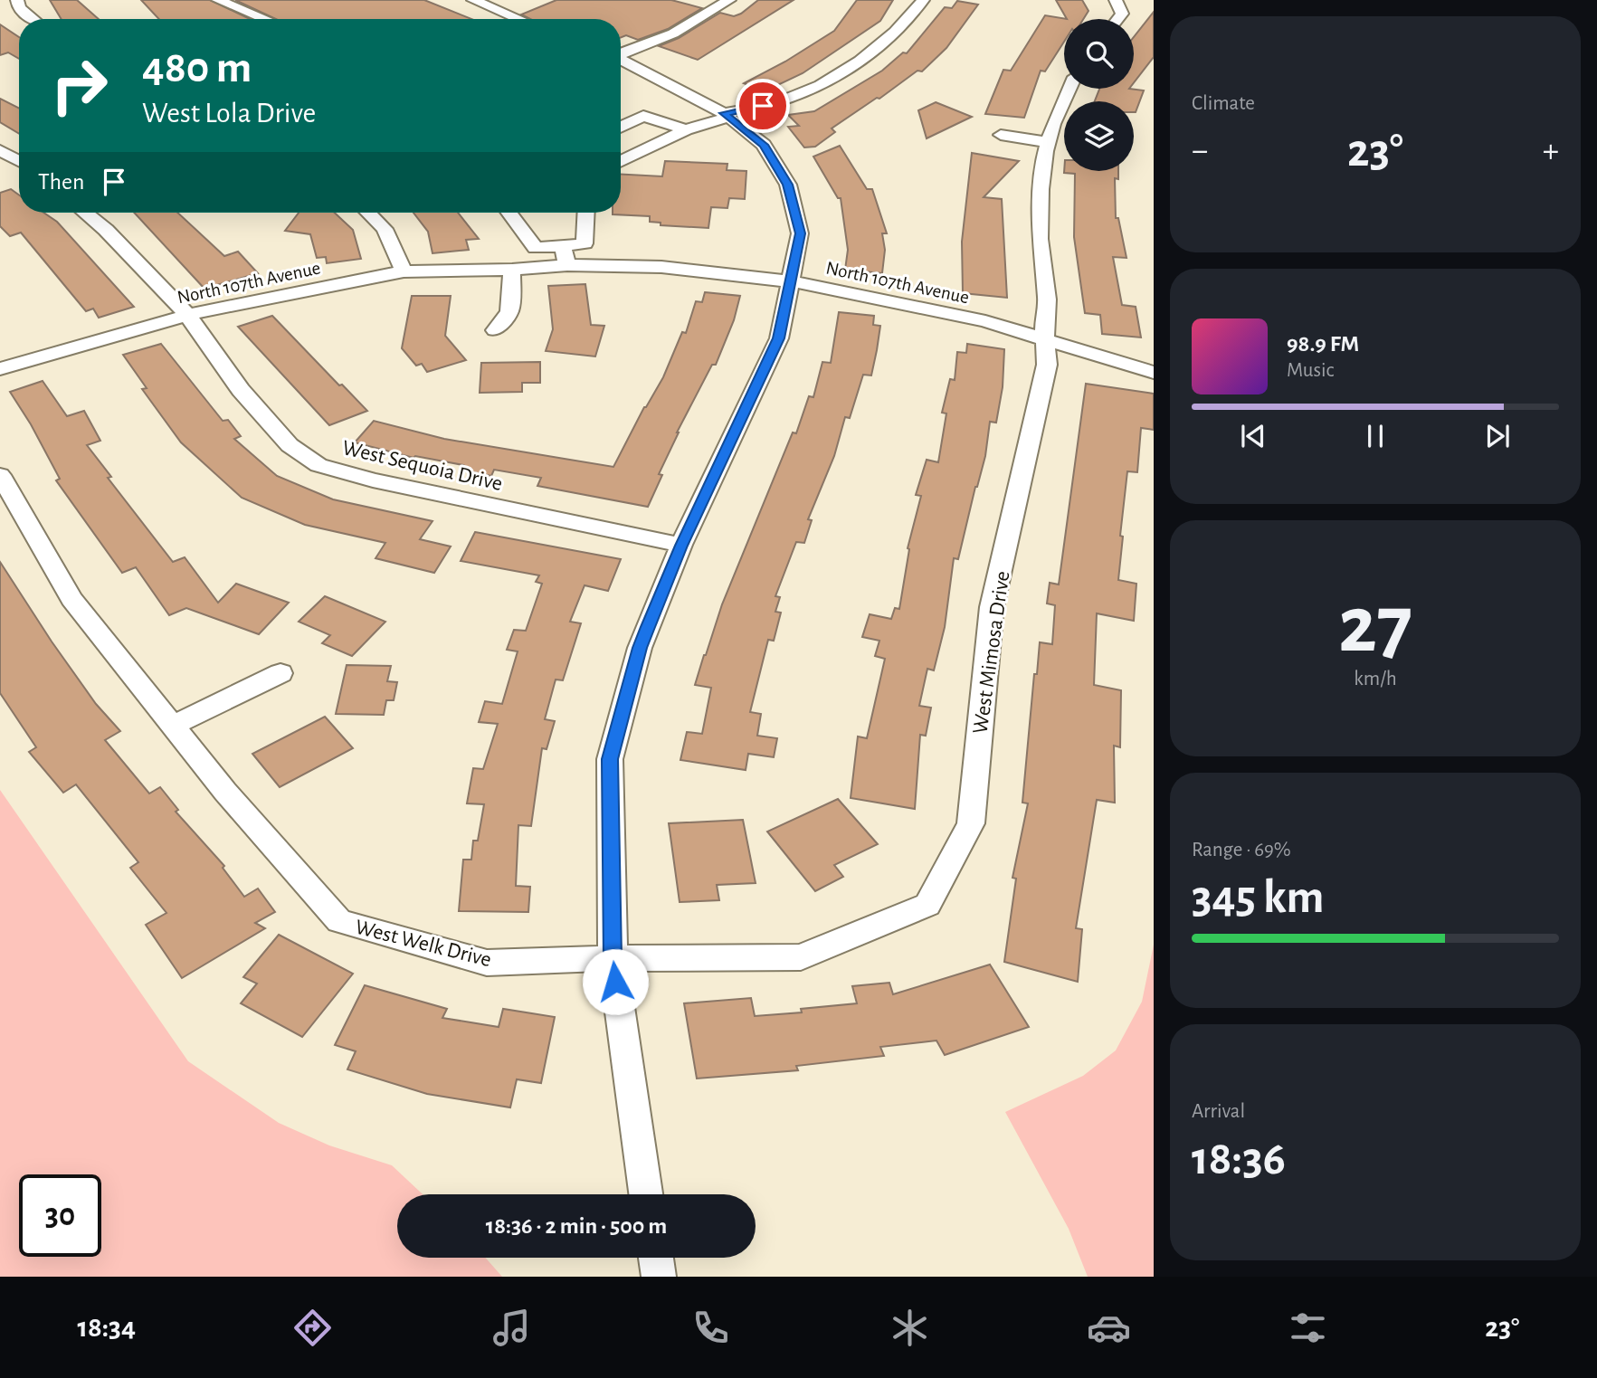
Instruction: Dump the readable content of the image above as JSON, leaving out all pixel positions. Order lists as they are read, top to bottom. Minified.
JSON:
{"streets":{"street":["North 107th Avenue","West Sequoia Drive","West Mimosa Drive","West Welk Drive"]},"crossings":[["North 107th Avenue","West Sequoia Drive"],["North 107th Avenue","West Mimosa Drive"],["West Mimosa Drive","West Welk Drive"]],"page":{"tile":["Climate",["27","km/h"],["Range · 69%","345 km"],["Arrival","18:36"]],"turn":["480 m","West Lola Drive"],"heat":["−","23°","+"],"then":"Then","song":["98.9 FM","Music"],"limit":"30","trip":"18:36 · 2 min · 500 m","tabs":["18:34","23°"]}}
